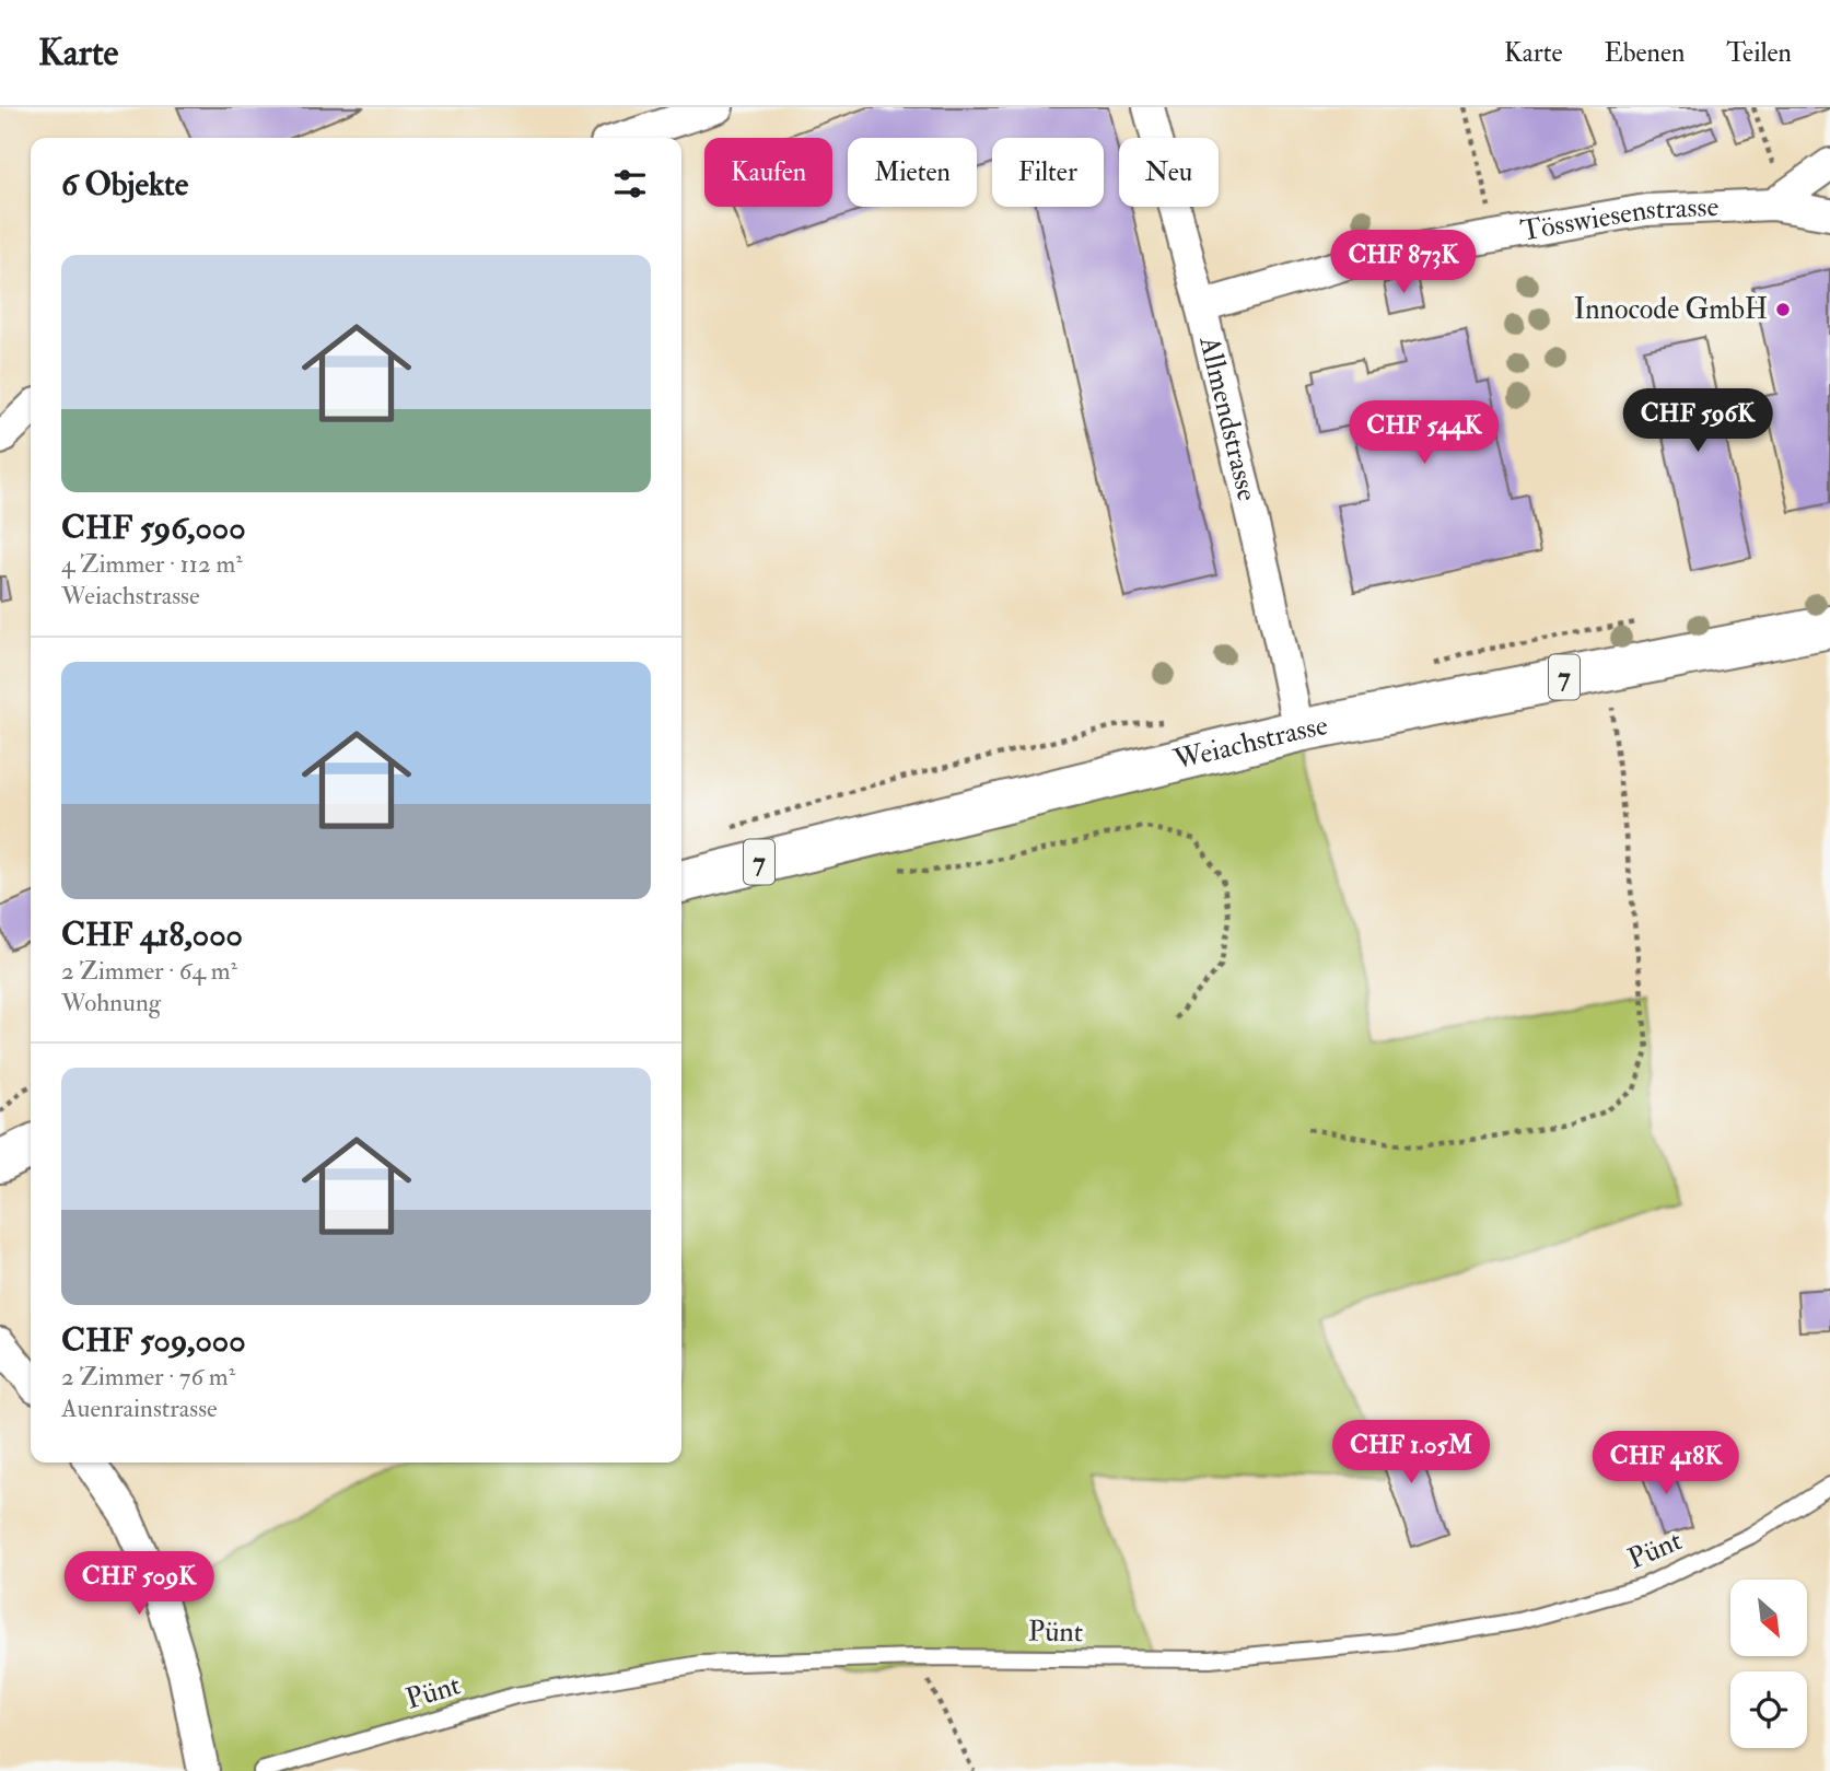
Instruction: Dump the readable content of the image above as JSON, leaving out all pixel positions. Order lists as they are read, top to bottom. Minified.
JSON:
{"streets":{"main road":["7","Weiachstrasse"],"street":["Tösswiesenstrasse","Allmendstrasse"],"lane":["Pünt"]},"crossings":[["Tösswiesenstrasse","Allmendstrasse"],["Allmendstrasse","Weiachstrasse"]],"places":["Innocode GmbH"],"north":"bottom right","page":{"header":"Karte","nav":["Karte","Ebenen","Teilen"],"chip":["Kaufen","Mieten","Filter","Neu"],"heading":"6 Objekte","price":["CHF 873K","CHF 596K","CHF 544K","CHF 1.05M","CHF 418K","CHF 509K"],"list":[{"name":"CHF 596,000","note":"4 Zimmer · 112 m² · Weiachstrasse"},{"name":"CHF 418,000","note":"2 Zimmer · 64 m² · Wohnung"},{"name":"CHF 509,000","note":"2 Zimmer · 76 m² · Auenrainstrasse"}]}}
